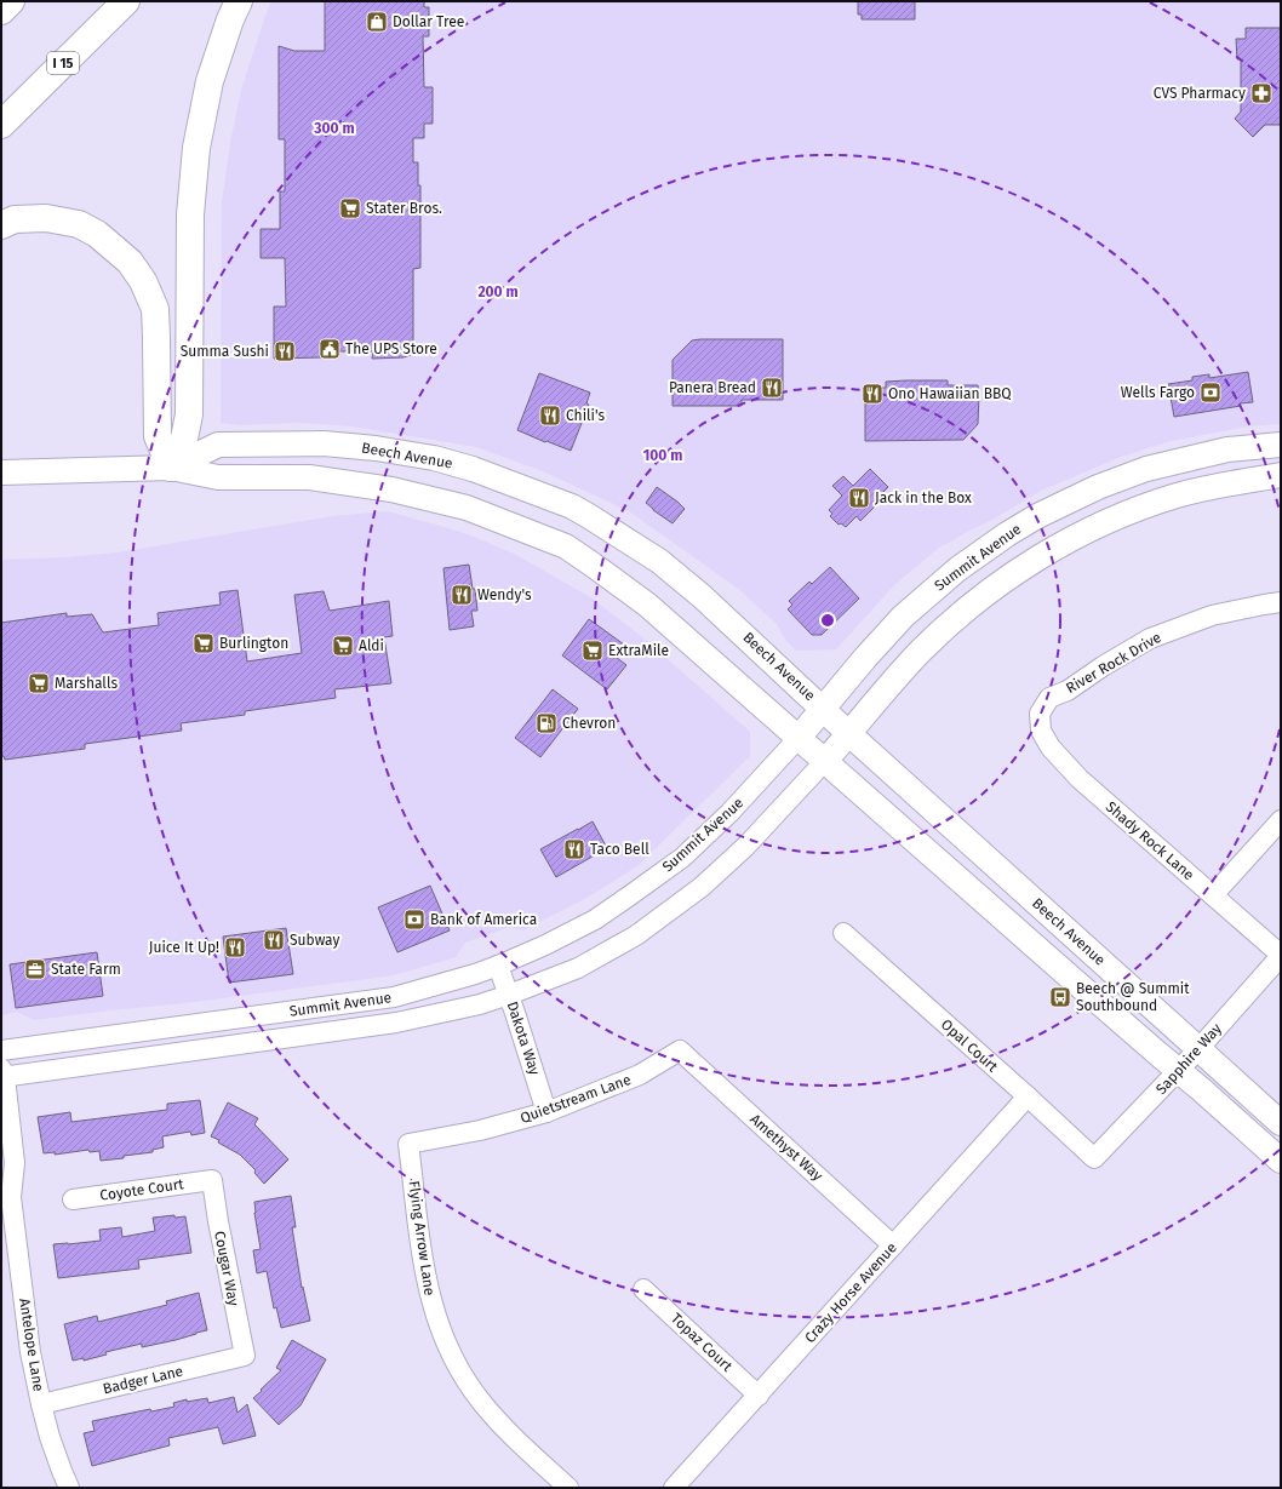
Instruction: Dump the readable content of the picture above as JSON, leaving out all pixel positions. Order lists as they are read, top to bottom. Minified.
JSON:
{"streets":{"highway":["I 15"],"main road":["Beech Avenue","Summit Avenue"],"street":["River Rock Drive","Shady Rock Lane","Dakota Way","Opal Court","Sapphire Way","Quietstream Lane","Amethyst Way","Coyote Court","Flying Arrow Lane","Cougar Way","Crazy Horse Avenue","Topaz Court","Antelope Lane","Badger Lane"]},"crossings":[["Beech Avenue","Summit Avenue"],["Beech Avenue","Sapphire Way"],["Summit Avenue","Dakota Way"],["Summit Avenue","Antelope Lane"],["River Rock Drive","Shady Rock Lane"],["Shady Rock Lane","Sapphire Way"],["Dakota Way","Quietstream Lane"],["Opal Court","Sapphire Way"],["Opal Court","Crazy Horse Avenue"],["Quietstream Lane","Amethyst Way"],["Quietstream Lane","Flying Arrow Lane"],["Amethyst Way","Crazy Horse Avenue"],["Coyote Court","Cougar Way"],["Cougar Way","Badger Lane"],["Crazy Horse Avenue","Topaz Court"],["Antelope Lane","Badger Lane"]],"places":{"shop":["Dollar Tree"],"pharmacy":["CVS Pharmacy"],"supermarket":["Stater Bros.","Burlington","Aldi","ExtraMile","Marshalls"],"public building":["The UPS Store"],"restaurant":["Summa Sushi","Panera Bread","Ono Hawaiian BBQ","Chili's","Jack in the Box","Wendy's","Taco Bell","Subway","Juice It Up!"],"bank":["Wells Fargo","Bank of America"],"fuel station":["Chevron"],"office":["State Farm"],"bus stop":["Beech @ Summit Southbound"]},"rings":["300 m","200 m","100 m"]}
